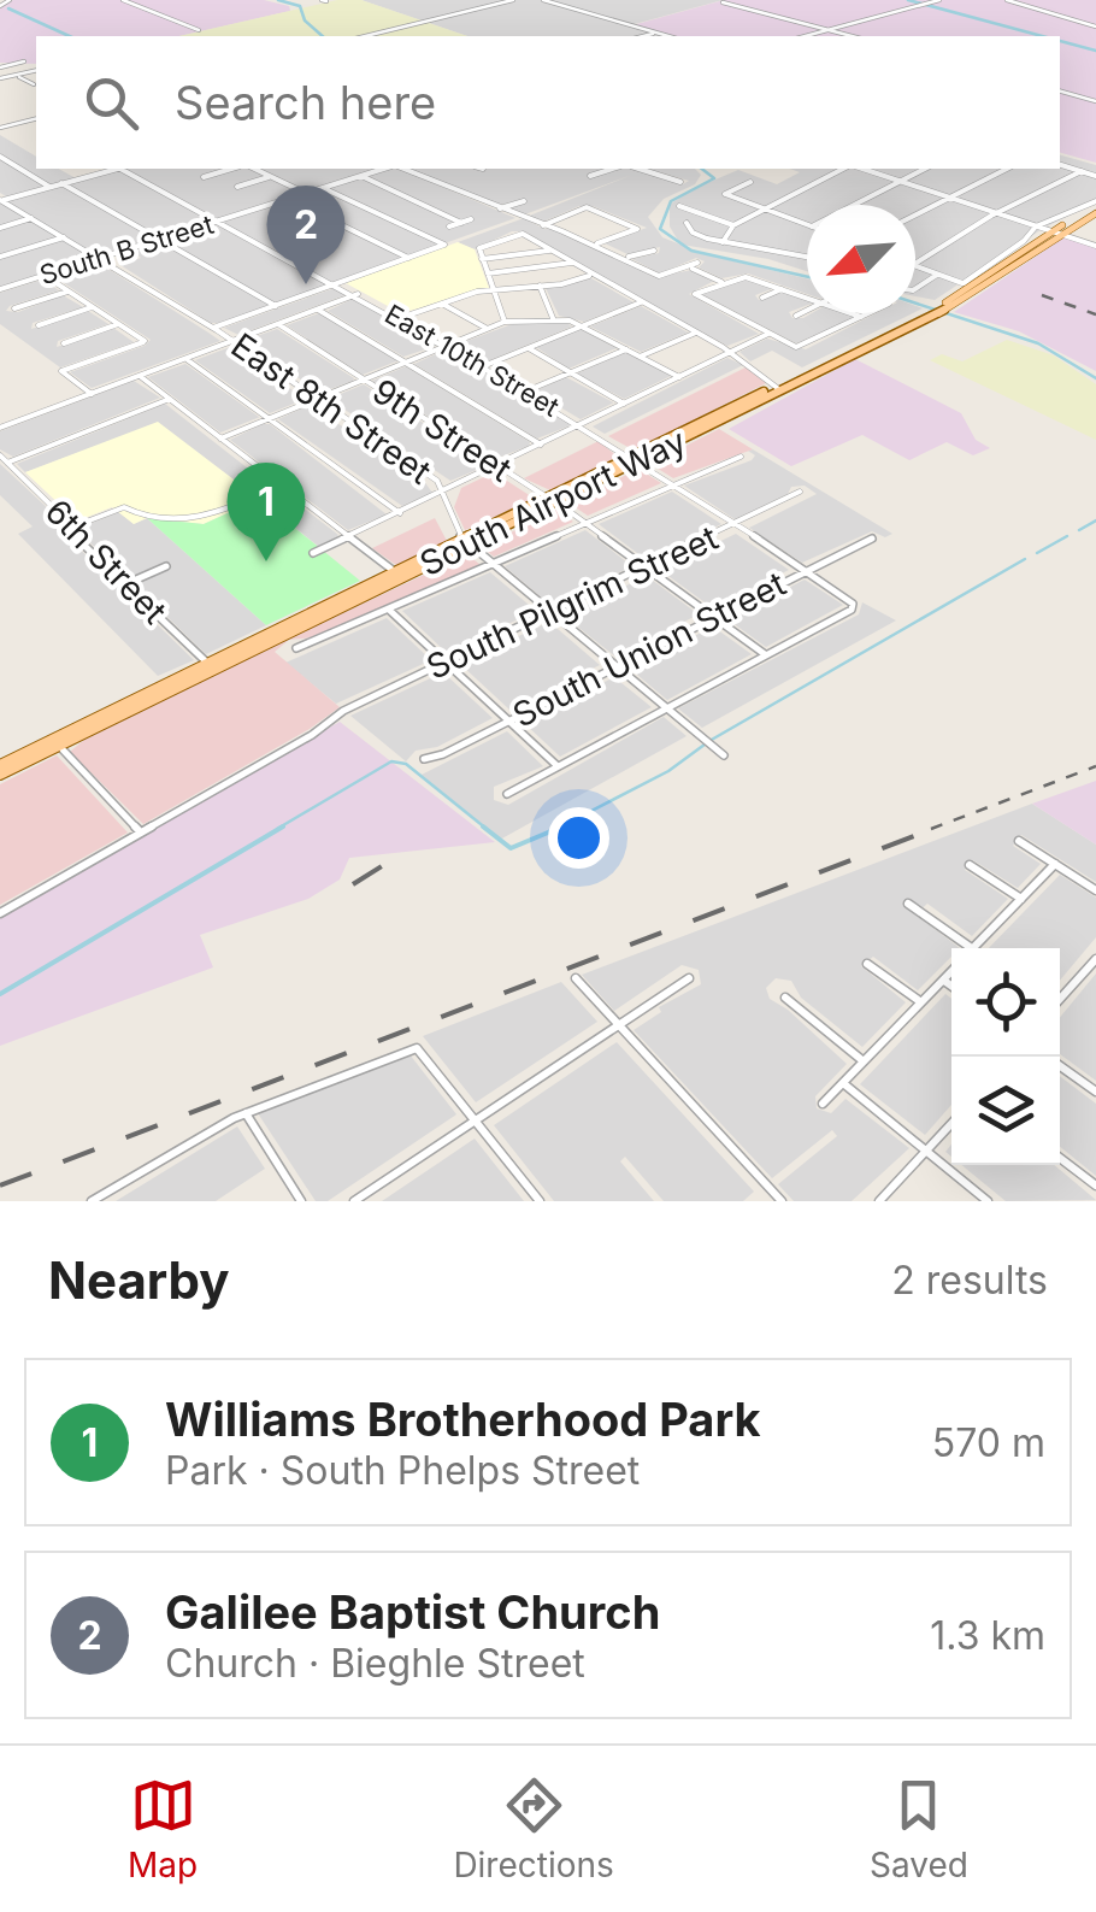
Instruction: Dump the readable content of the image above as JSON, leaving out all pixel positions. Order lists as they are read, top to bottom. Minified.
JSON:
{"streets":{"main road":["South Airport Way"],"street":["South B Street","East 10th Street","East 8th Street","9th Street","6th Street","South Pilgrim Street","South Union Street"]},"crossings":[["South B Street","East 10th Street"],["South B Street","East 8th Street"],["East 10th Street","9th Street"],["East 10th Street","South Airport Way"],["East 10th Street","South Pilgrim Street"],["East 10th Street","South Union Street"],["East 8th Street","South Airport Way"],["9th Street","South Airport Way"],["9th Street","South Pilgrim Street"],["9th Street","South Union Street"],["South Airport Way","6th Street"]],"north":"bottom left","page":{"search":"Search here","pins":["2","1"],"heading":["Nearby","2 results"],"list":[{"mark":"1","name":"Williams Brotherhood Park","note":"Park · South Phelps Street","value":"570 m"},{"mark":"2","name":"Galilee Baptist Church","note":"Church · Bieghle Street","value":"1.3 km"}],"nav":["Map","Directions","Saved"]}}
